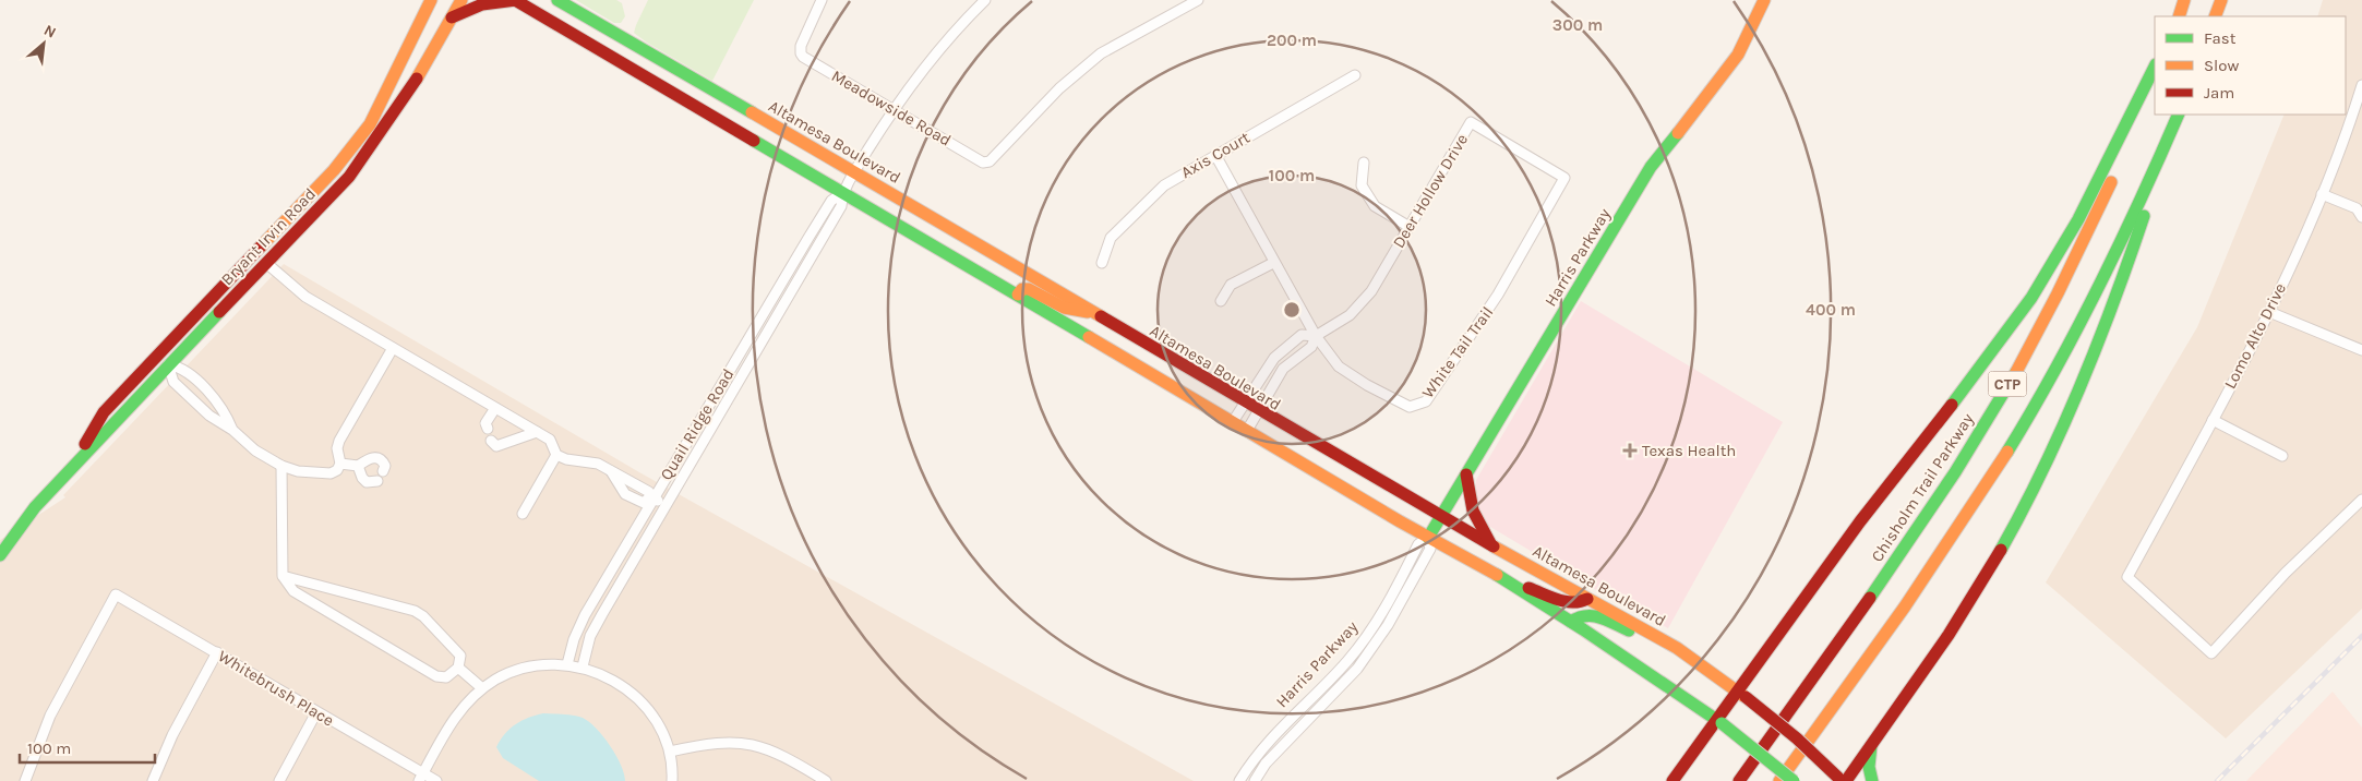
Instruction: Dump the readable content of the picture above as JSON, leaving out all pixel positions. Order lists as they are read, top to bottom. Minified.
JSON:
{"streets":{"main road":["Altamesa Boulevard","Bryant Irvin Road","Harris Parkway","CTP","Chisholm Trail Parkway"],"street":["Meadowside Road","Axis Court","Deer Hollow Drive","Lomo Alto Drive","White Tail Trail","Quail Ridge Road","Whitebrush Place"]},"crossings":[["Meadowside Road","Quail Ridge Road"],["Altamesa Boulevard","Deer Hollow Drive"],["Altamesa Boulevard","Harris Parkway"],["Altamesa Boulevard","Quail Ridge Road"],["Axis Court","White Tail Trail"],["Deer Hollow Drive","White Tail Trail"]],"places":{"health":["Texas Health"]},"legend":["Fast","Slow","Jam"],"scale_bar":"100 m","north":"top right","rings":["300 m","200 m","100 m","400 m"]}
